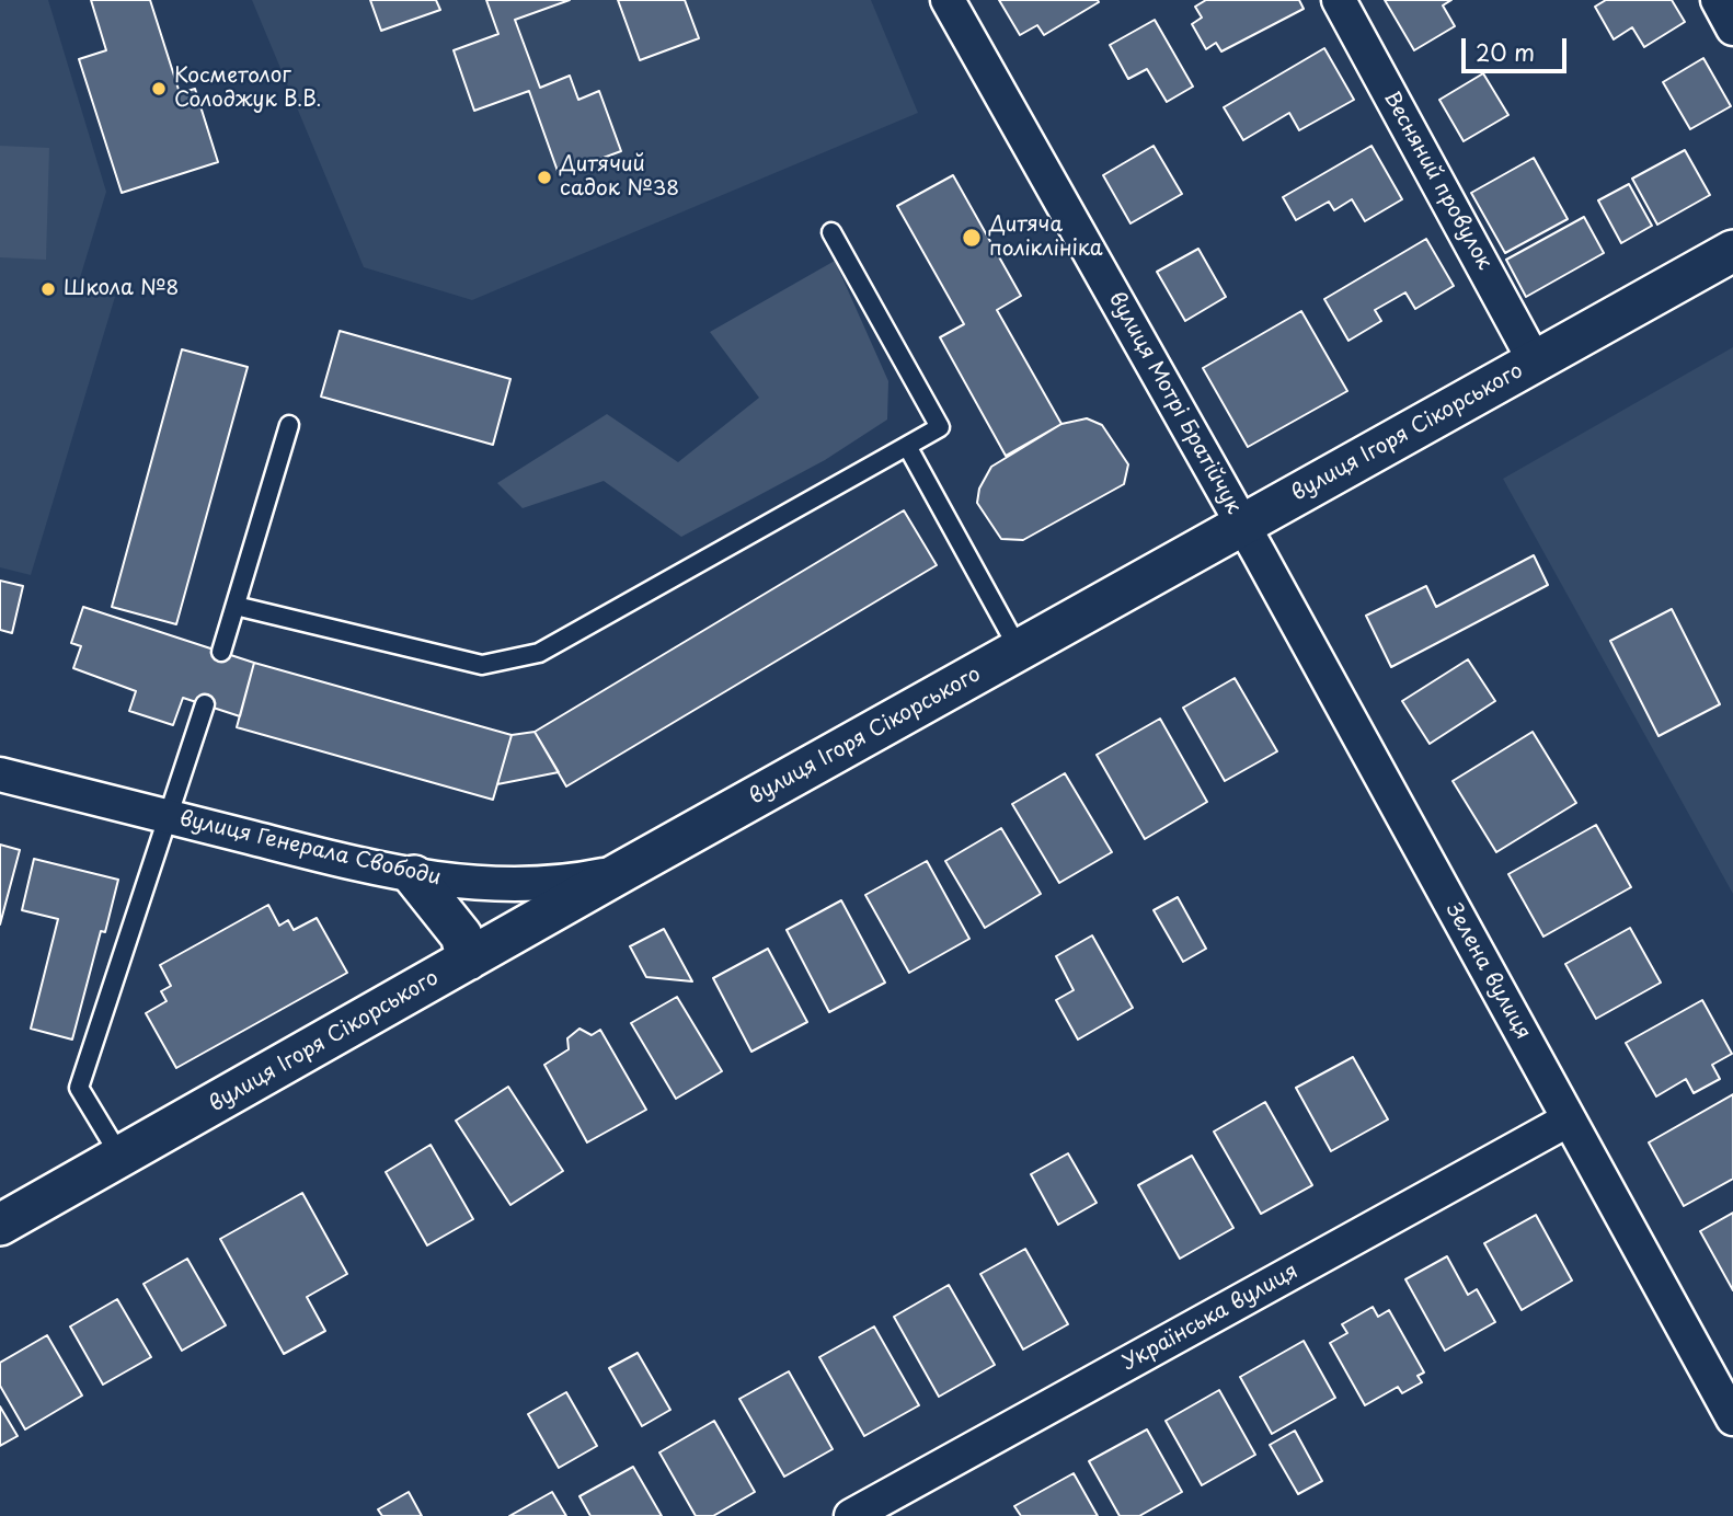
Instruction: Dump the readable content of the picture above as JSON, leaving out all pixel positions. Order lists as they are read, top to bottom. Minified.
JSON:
{"streets":{"street":["Весняний провулок","вулиця Мотрі Братійчук","вулиця Ігоря Сікорського","вулиця Генерала Свободи","Зелена вулиця","Українська вулиця"]},"crossings":[["Весняний провулок","вулиця Ігоря Сікорського"],["вулиця Мотрі Братійчук","вулиця Ігоря Сікорського"],["вулиця Мотрі Братійчук","Зелена вулиця"],["вулиця Ігоря Сікорського","вулиця Генерала Свободи"],["вулиця Ігоря Сікорського","Зелена вулиця"],["Зелена вулиця","Українська вулиця"]],"places":["Косметолог Солоджук В.В.","Дитячий садок №38","Дитяча поліклініка","Школа №8"],"scale_bar":"20 m"}
